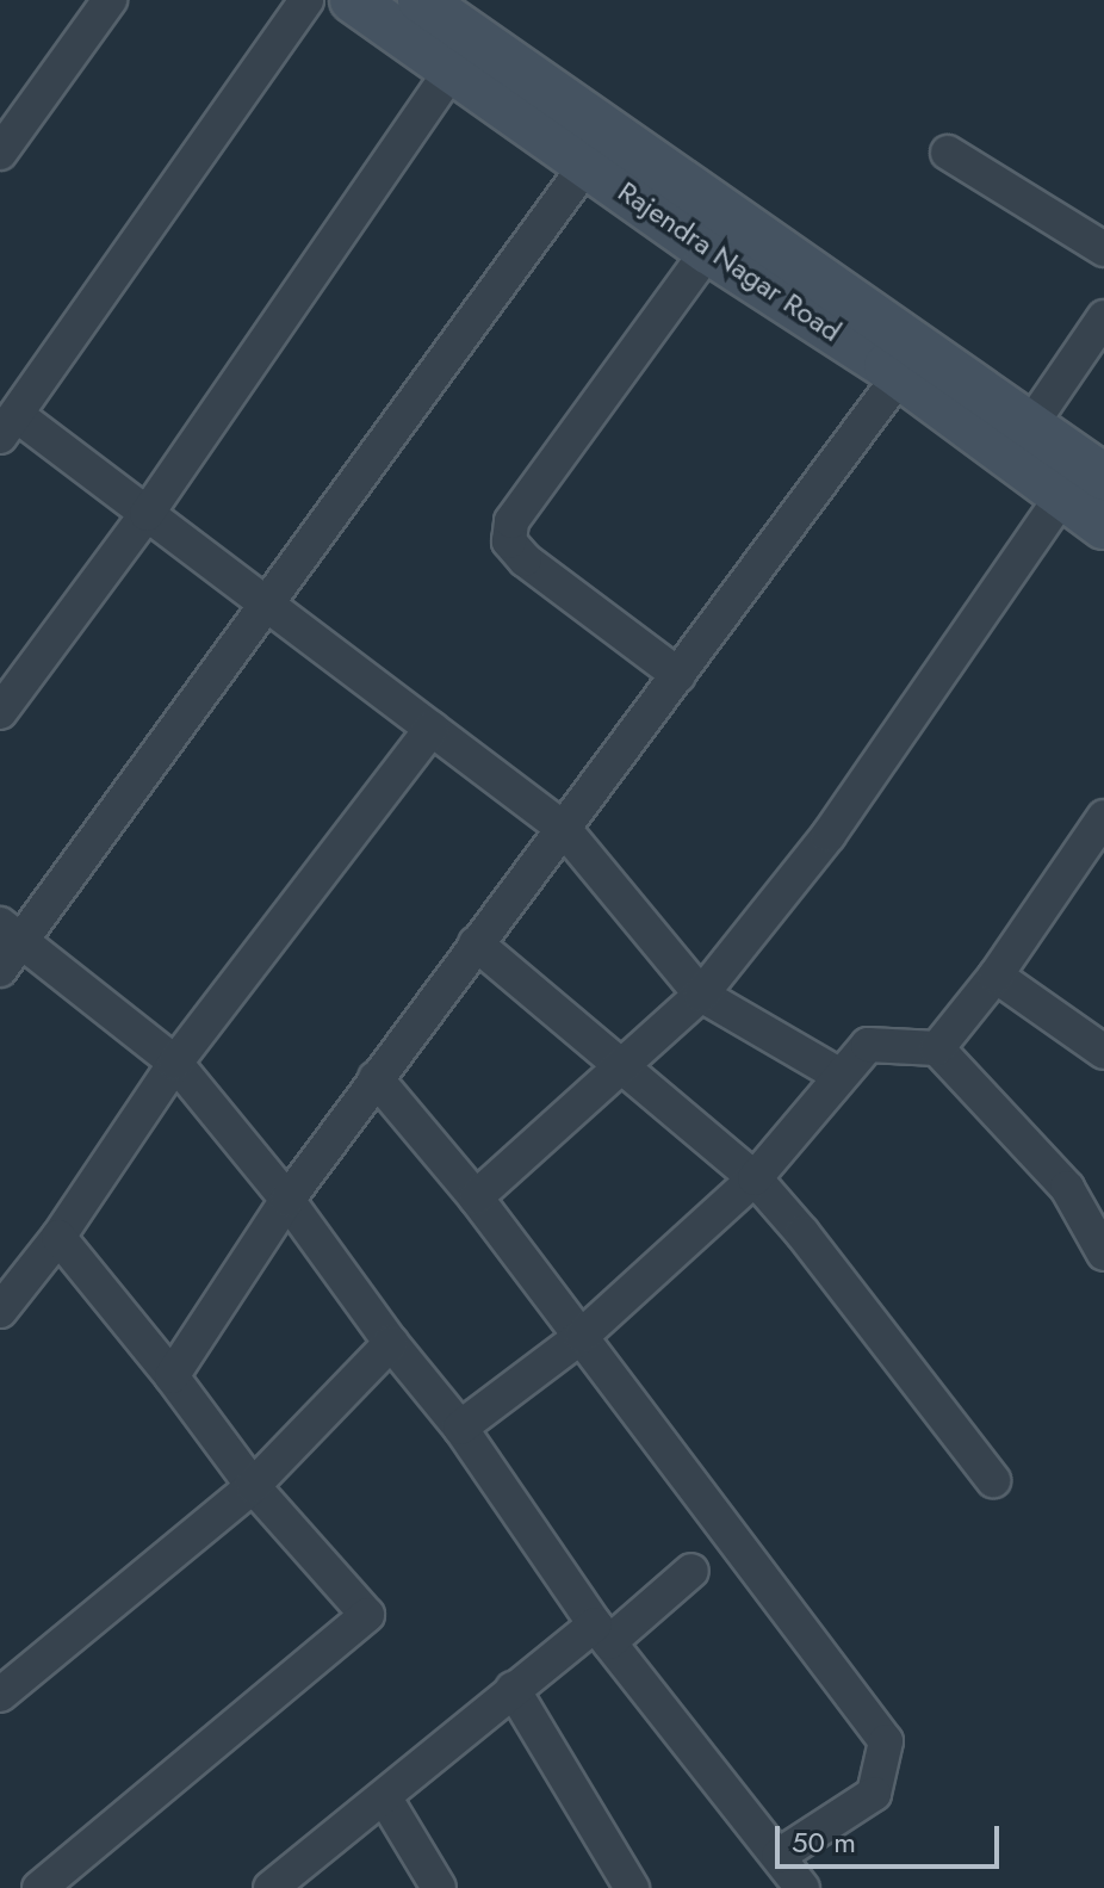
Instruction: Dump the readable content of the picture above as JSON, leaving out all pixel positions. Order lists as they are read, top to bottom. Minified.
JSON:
{"streets":{"main road":["Rajendra Nagar Road"]},"scale_bar":"50 m"}
